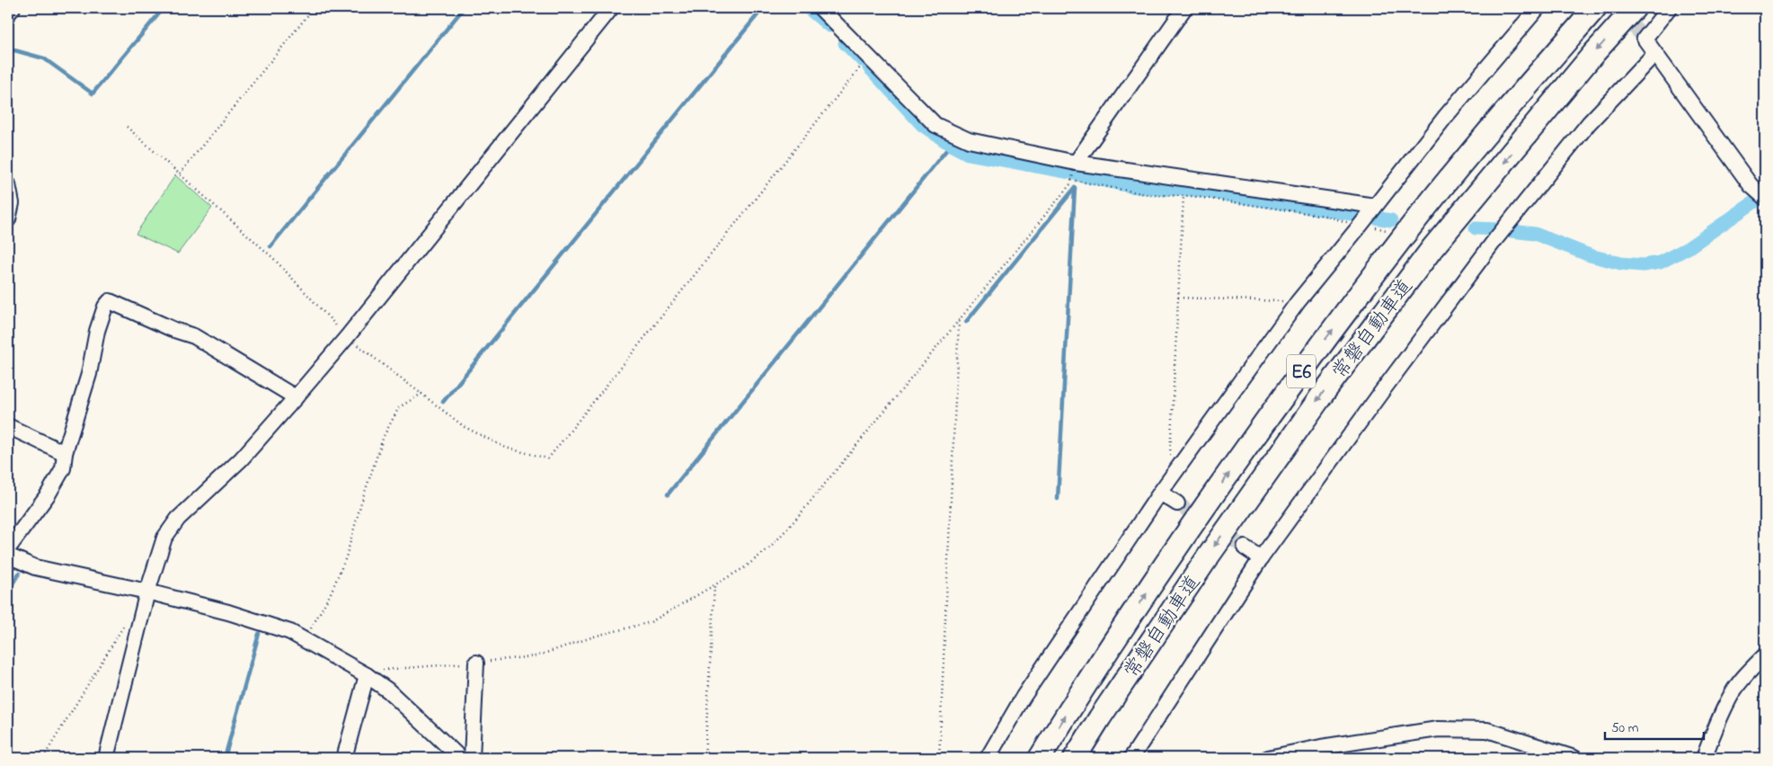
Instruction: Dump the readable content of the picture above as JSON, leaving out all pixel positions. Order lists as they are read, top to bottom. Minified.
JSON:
{"streets":{"highway":["常磐自動車道","E6"]},"scale_bar":"50 m"}
